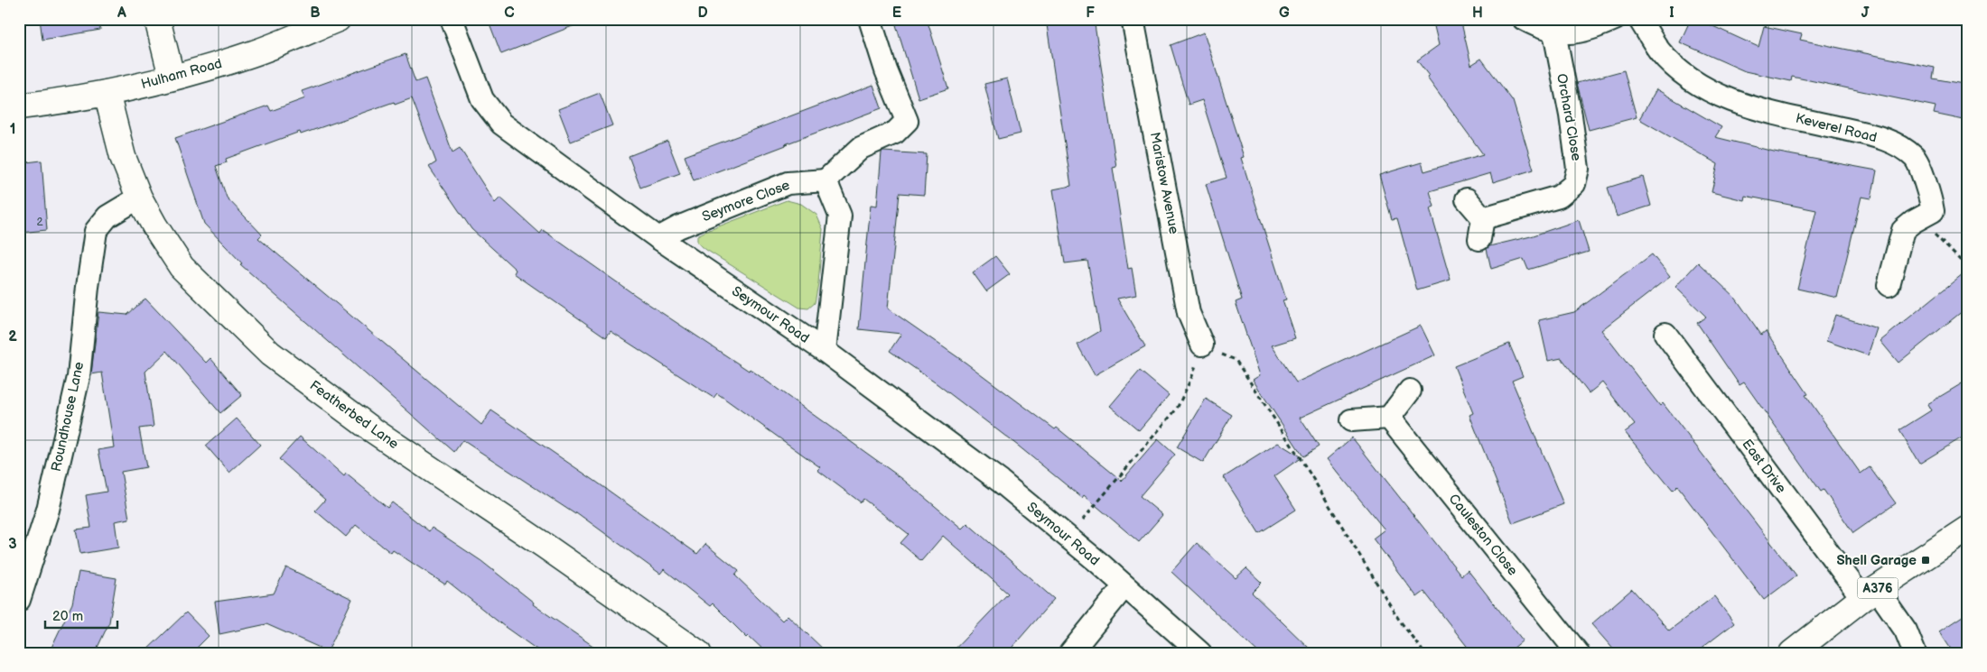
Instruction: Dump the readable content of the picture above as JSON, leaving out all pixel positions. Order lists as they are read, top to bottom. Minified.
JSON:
{"streets":{"main road":["Hulham Road","Featherbed Lane","A376"],"street":["Orchard Close","Keverel Road","Maristow Avenue","Seymore Close","Seymour Road","Roundhouse Lane","East Drive","Cauleston Close"]},"crossings":[["Hulham Road","Featherbed Lane"],["Seymore Close","Seymour Road"],["Featherbed Lane","Roundhouse Lane"],["East Drive","A376"]],"places":{"transit":["Shell Garage"]},"house_numbers":["2"],"scale_bar":"20 m","grid":{"columns":["A","B","C","D","E","F","G","H","I","J"],"rows":["1","2","3"]}}
